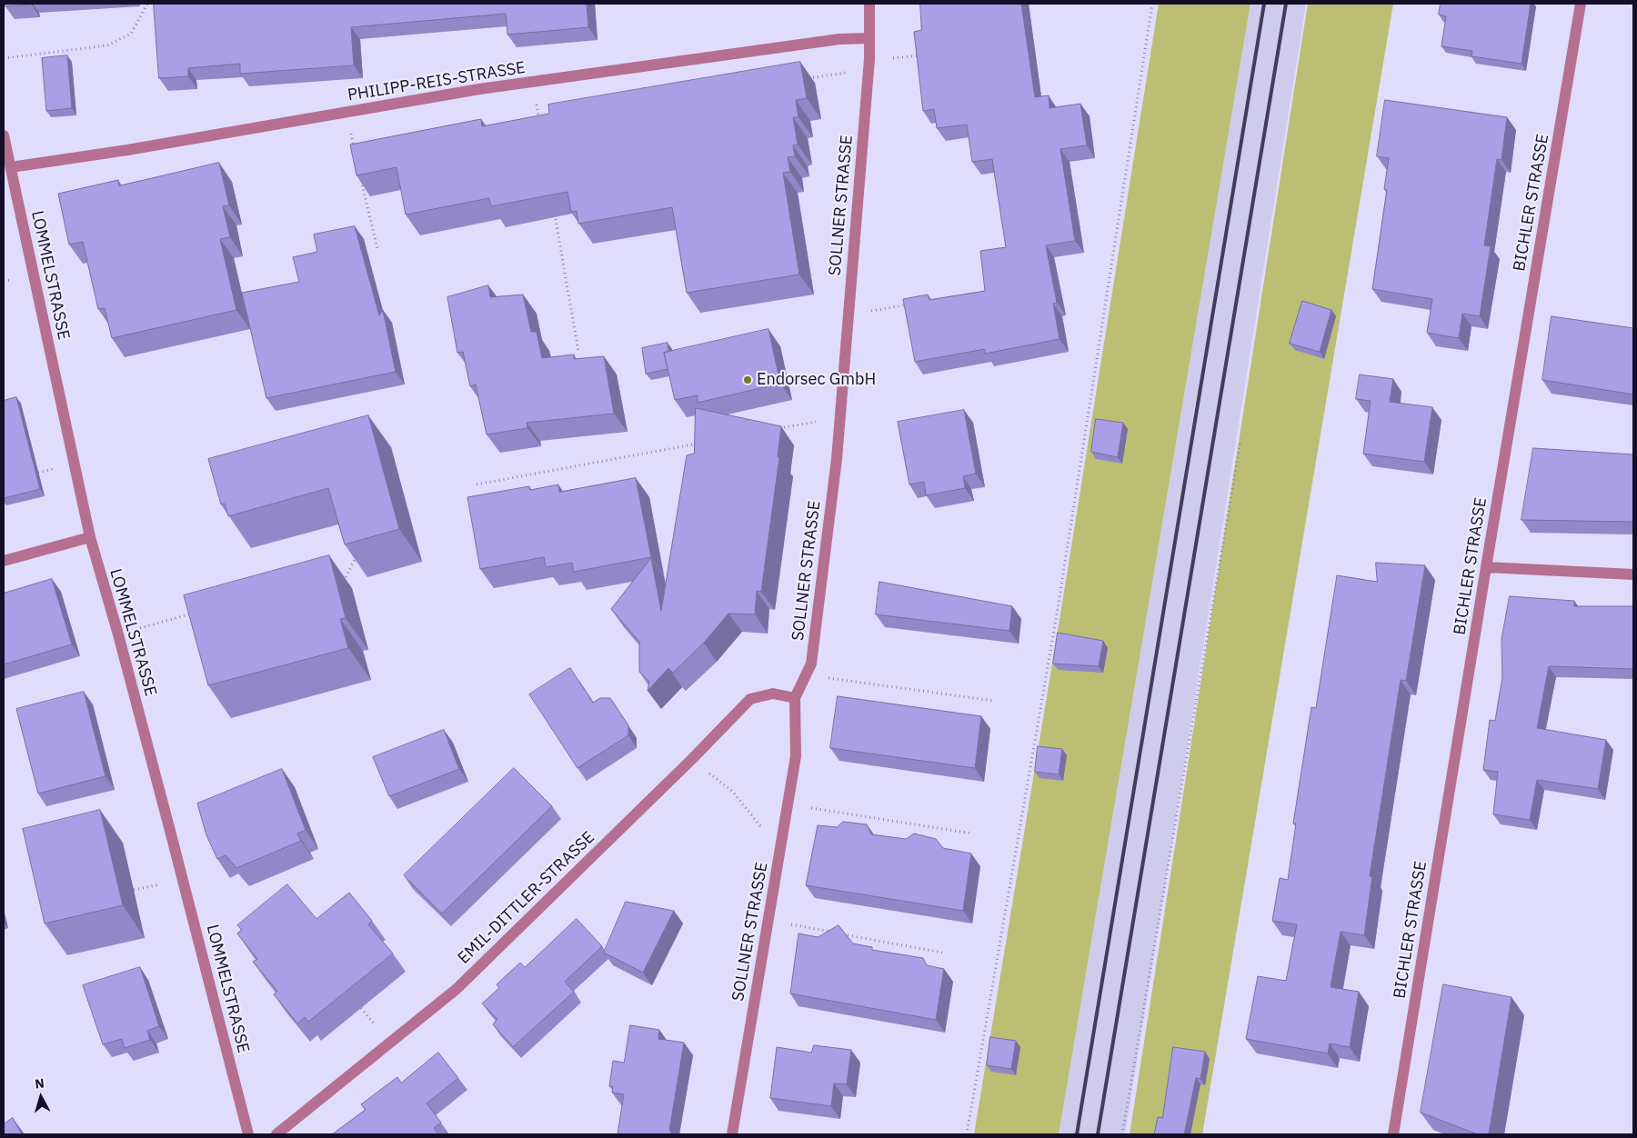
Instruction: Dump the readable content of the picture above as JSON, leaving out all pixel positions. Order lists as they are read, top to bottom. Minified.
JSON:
{"streets":{"street":["PHILIPP-REIS-STRASSE","BICHLER STRASSE","SOLLNER STRASSE","LOMMELSTRASSE","EMIL-DITTLER-STRASSE"]},"crossings":[["PHILIPP-REIS-STRASSE","SOLLNER STRASSE"],["PHILIPP-REIS-STRASSE","LOMMELSTRASSE"],["SOLLNER STRASSE","EMIL-DITTLER-STRASSE"]],"places":["Endorsec GmbH"],"north":"top"}
